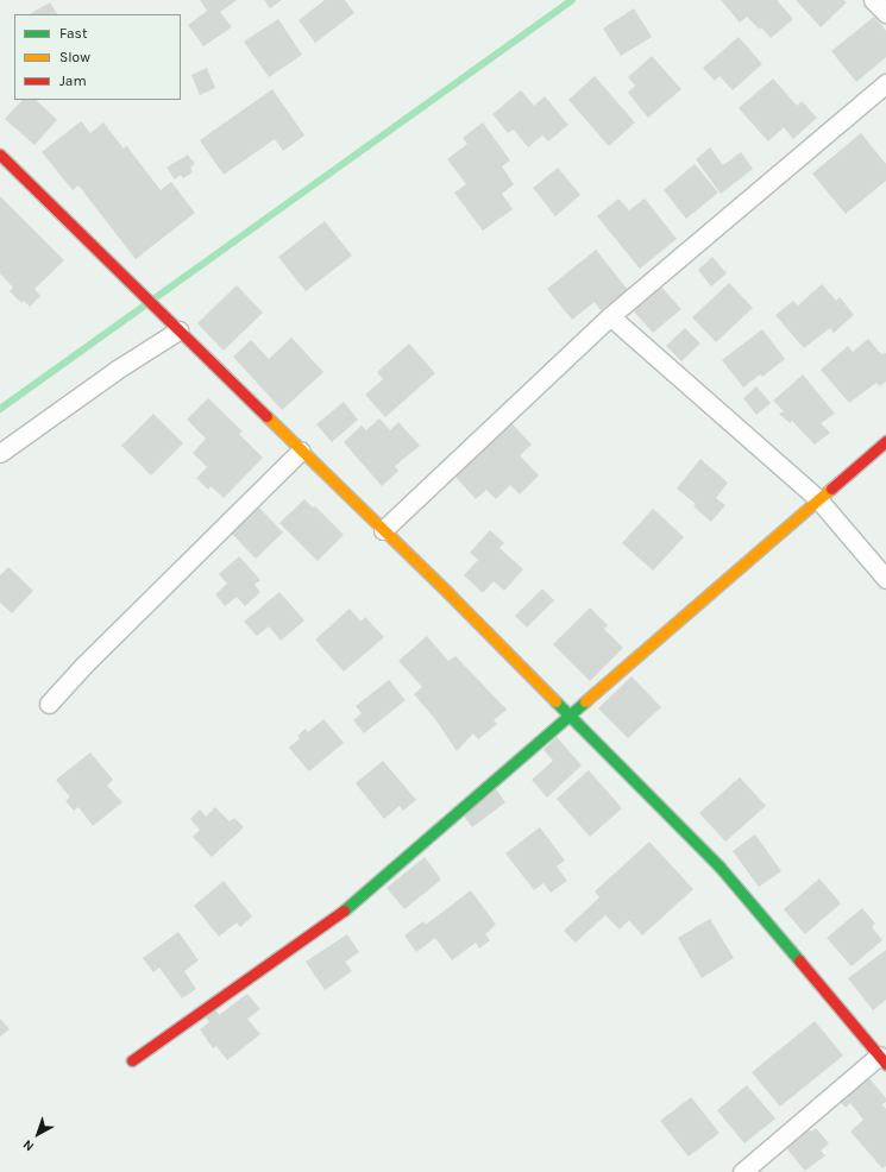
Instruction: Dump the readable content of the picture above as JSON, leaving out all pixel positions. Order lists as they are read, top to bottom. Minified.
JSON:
{"legend":["Fast","Slow","Jam"],"north":"bottom left"}
